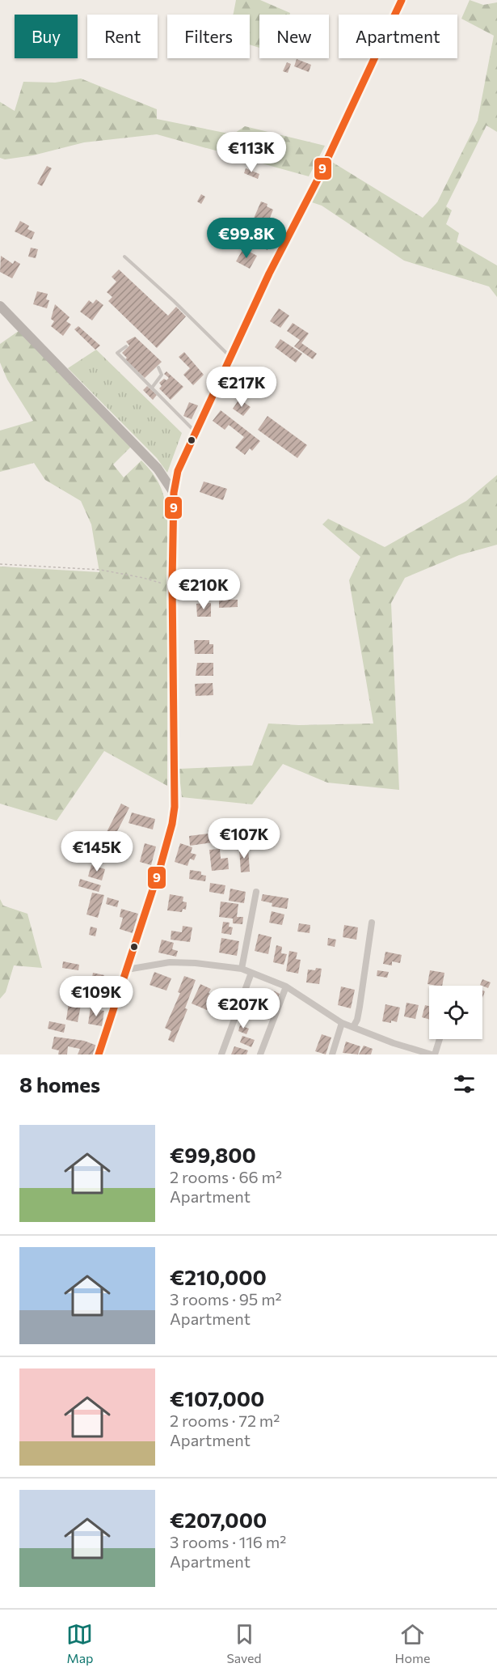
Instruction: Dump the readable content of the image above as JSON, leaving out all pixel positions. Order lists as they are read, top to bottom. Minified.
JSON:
{"lines":["transit line 9"],"page":{"chip":["Buy","Rent","Filters","New","Apartment"],"price":["€113K","€99.8K","€217K","€210K","€107K","€145K","€109K","€207K"],"heading":"8 homes","list":[{"name":"€99,800","note":"2 rooms · 66 m² · Apartment"},{"name":"€210,000","note":"3 rooms · 95 m² · Apartment"},{"name":"€107,000","note":"2 rooms · 72 m² · Apartment"},{"name":"€207,000","note":"3 rooms · 116 m² · Apartment"}],"tabs":["Map","Saved","Home"]}}
